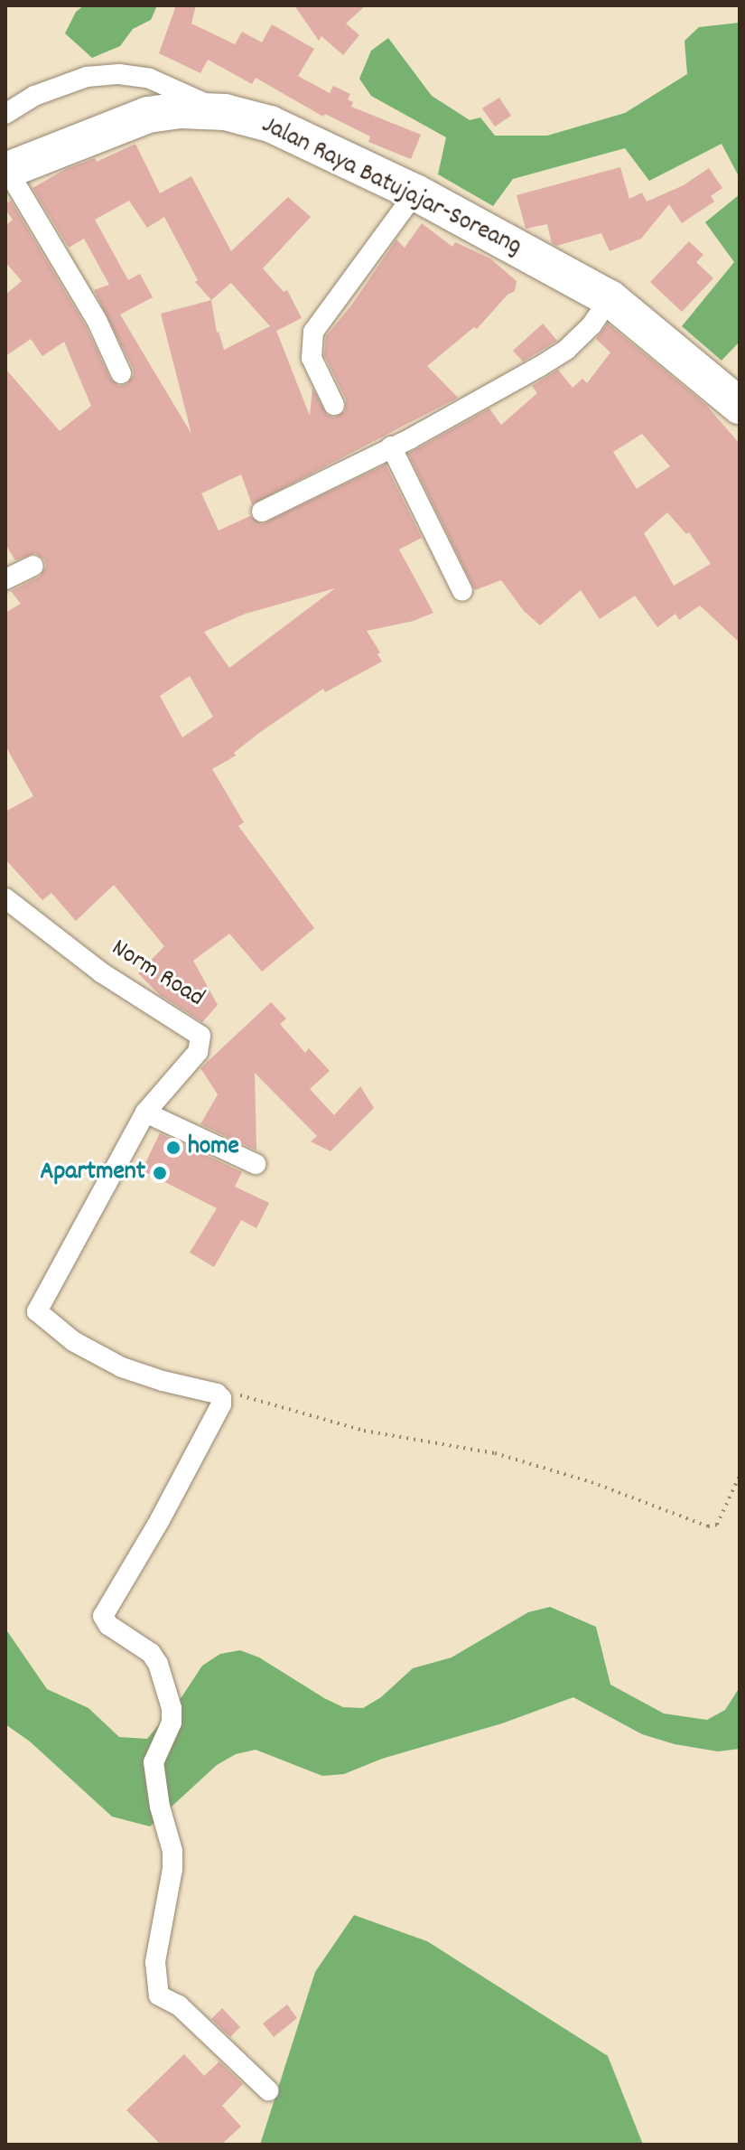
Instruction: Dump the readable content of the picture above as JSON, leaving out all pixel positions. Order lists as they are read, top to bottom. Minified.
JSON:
{"streets":{"highway":["Jalan Raya Batujajar-Soreang"],"street":["Norm Road"]},"places":["home","Apartment"]}
